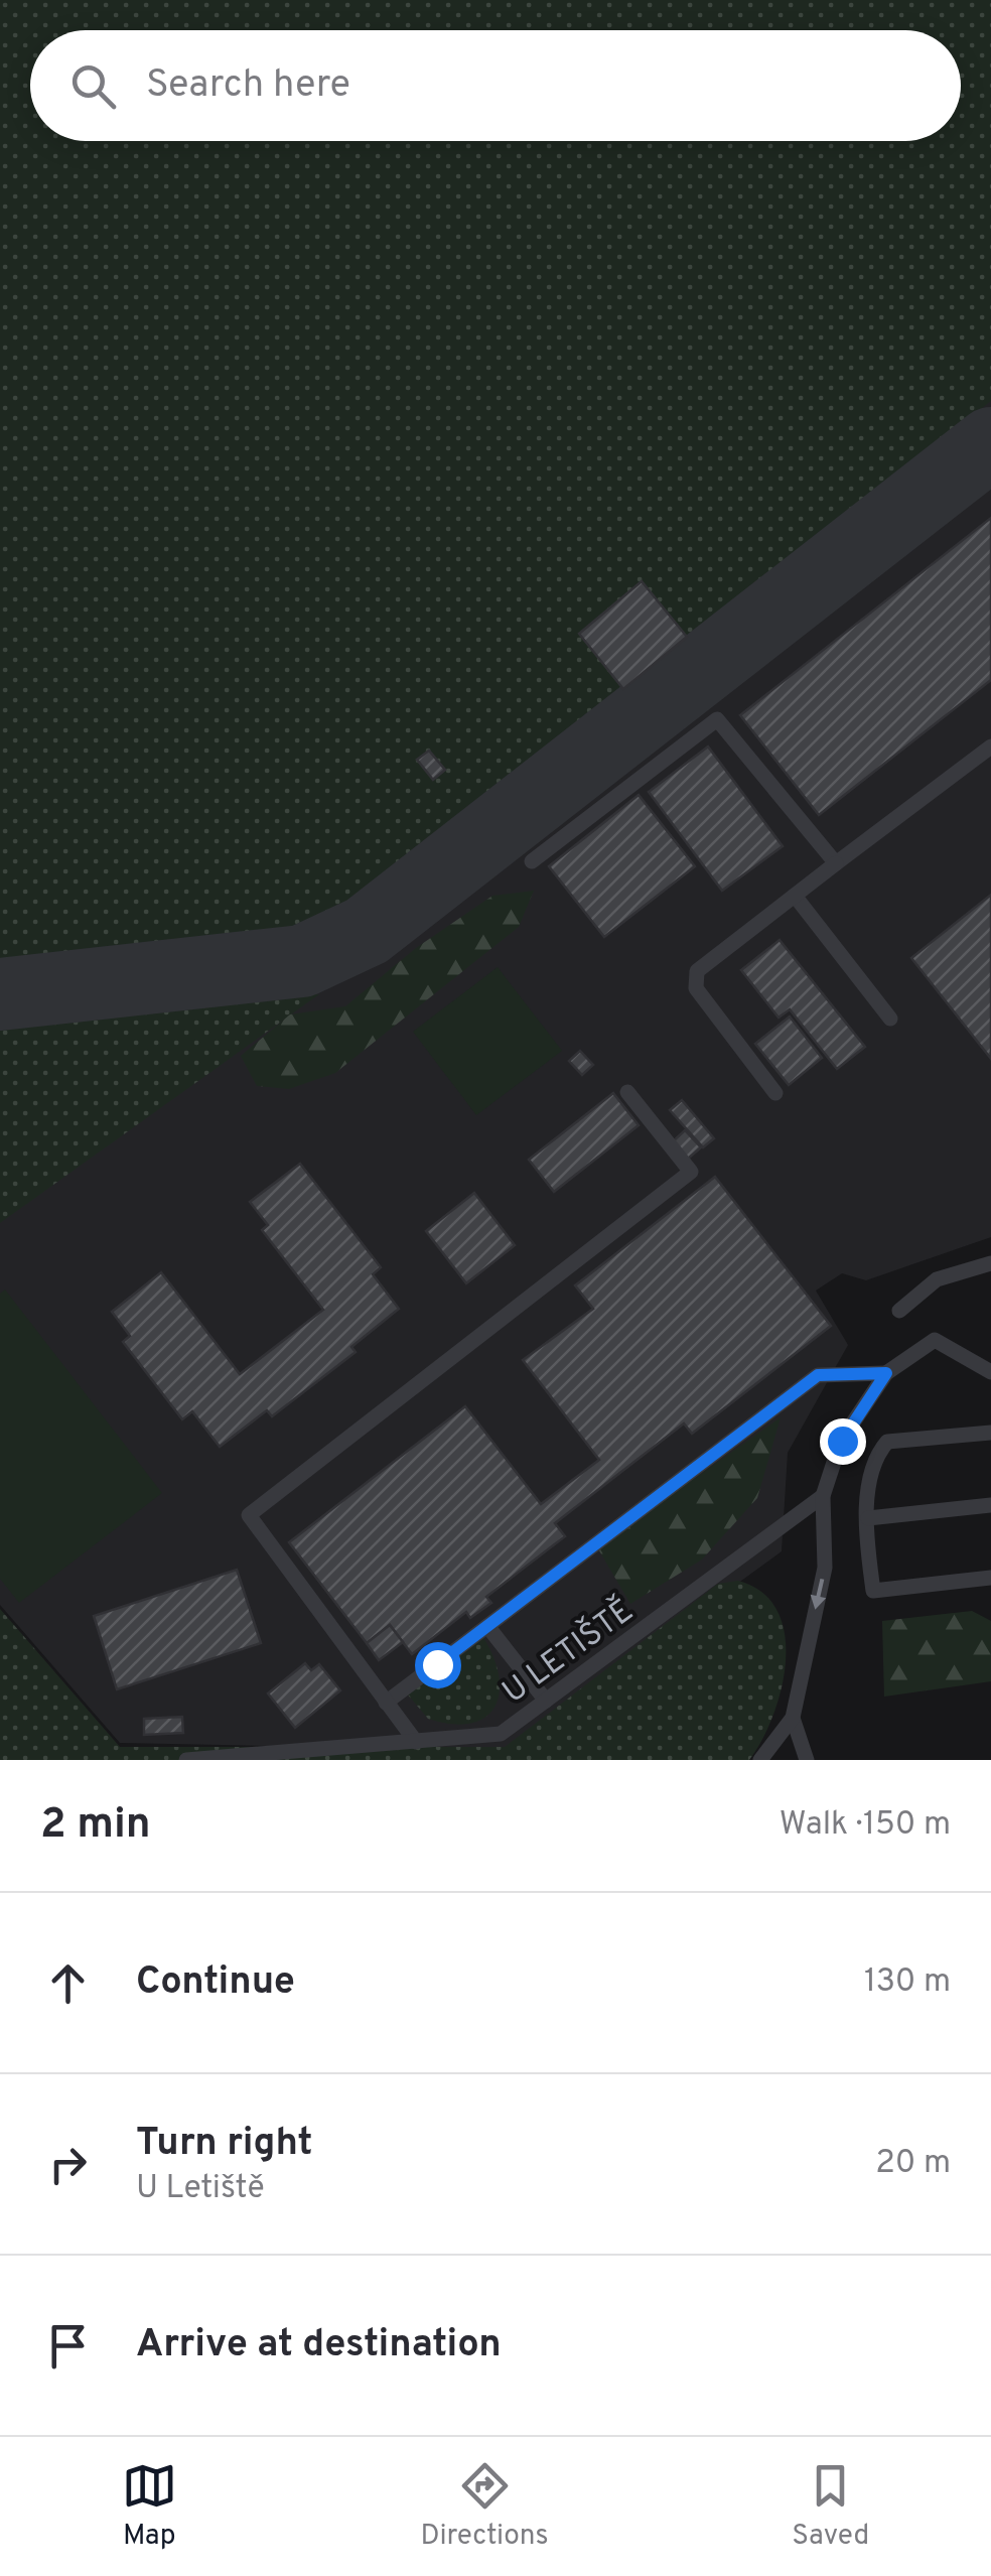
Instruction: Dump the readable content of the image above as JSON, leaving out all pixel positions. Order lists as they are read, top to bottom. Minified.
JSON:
{"streets":{"lane":["U LETIŠTĚ"]},"page":{"search":"Search here","heading":["2 min","Walk · 150 m"],"list":[["Continue","130 m"],["Turn right","U Letiště","20 m"],"Arrive at destination"],"nav":["Map","Directions","Saved"]}}
